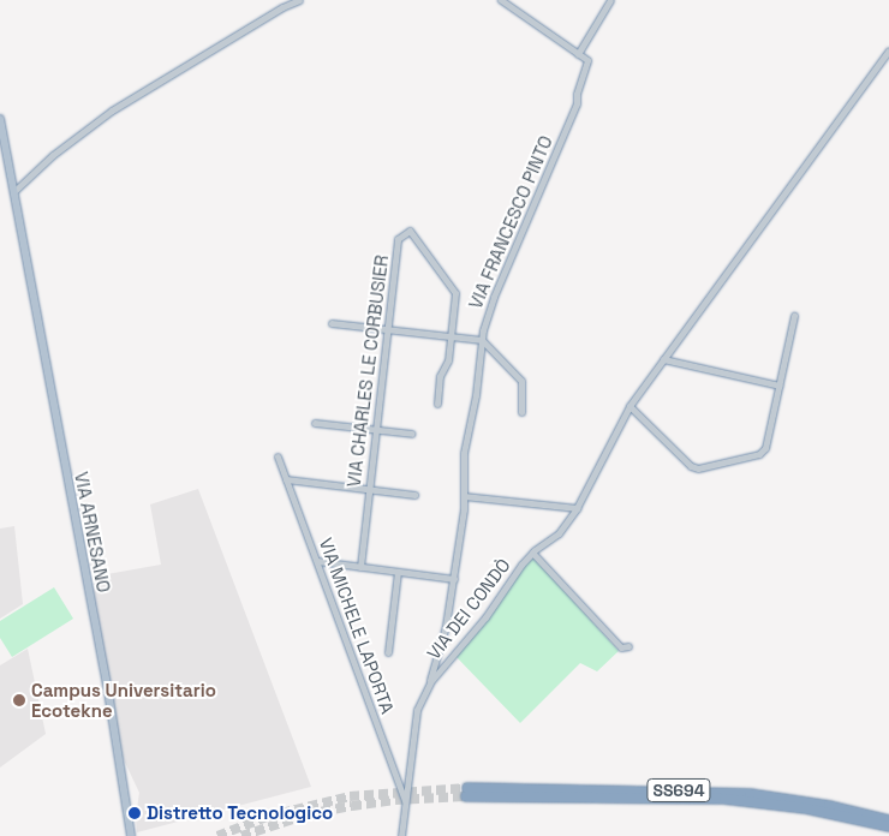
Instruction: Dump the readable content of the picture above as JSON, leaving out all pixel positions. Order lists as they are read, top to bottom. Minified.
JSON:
{"streets":{"highway":["SS694"],"main road":["VIA ARNESANO"],"street":["VIA FRANCESCO PINTO","VIA CHARLES LE CORBUSIER","VIA DEI CONDÒ","VIA MICHELE LAPORTA"]},"crossings":[["VIA FRANCESCO PINTO","VIA DEI CONDÒ"],["VIA DEI CONDÒ","VIA MICHELE LAPORTA"]],"places":["Campus Universitario Ecotekne","Distretto Tecnologico"]}
